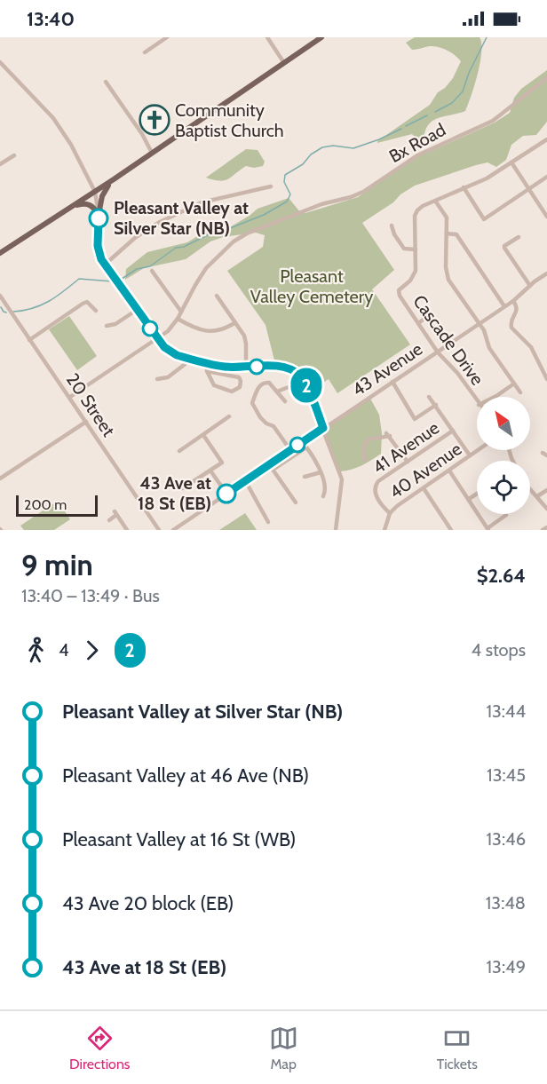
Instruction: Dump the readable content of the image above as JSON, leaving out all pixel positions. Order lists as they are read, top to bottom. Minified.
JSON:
{"streets":{"street":["Bx Road","Cascade Drive","43 Avenue","20 Street","41 Avenue","40 Avenue"]},"crossings":[["Cascade Drive","43 Avenue"],["41 Avenue","40 Avenue"]],"parks":["Pleasant Valley Cemetery"],"places":{"church":["Community Baptist Church"],"other":["Pleasant Valley at Silver Star (NB)","43 Ave at 18 St (EB)"]},"lines":["bus line 2"],"scale_bar":"200 m","north":"top left","page":{"status":"13:40","on_map":"2","scale":"200 m","heading":["9 min","13:40 – 13:49 · Bus","$2.64"],"legs":["4","2","4 stops"],"list":[{"name":"Pleasant Valley at Silver Star (NB)","value":"13:44"},{"name":"Pleasant Valley at 46 Ave (NB)","value":"13:45"},{"name":"Pleasant Valley at 16 St (WB)","value":"13:46"},{"name":"43 Ave 20 block (EB)","value":"13:48"},{"name":"43 Ave at 18 St (EB)","value":"13:49"}],"tabs":["Directions","Map","Tickets"]}}
